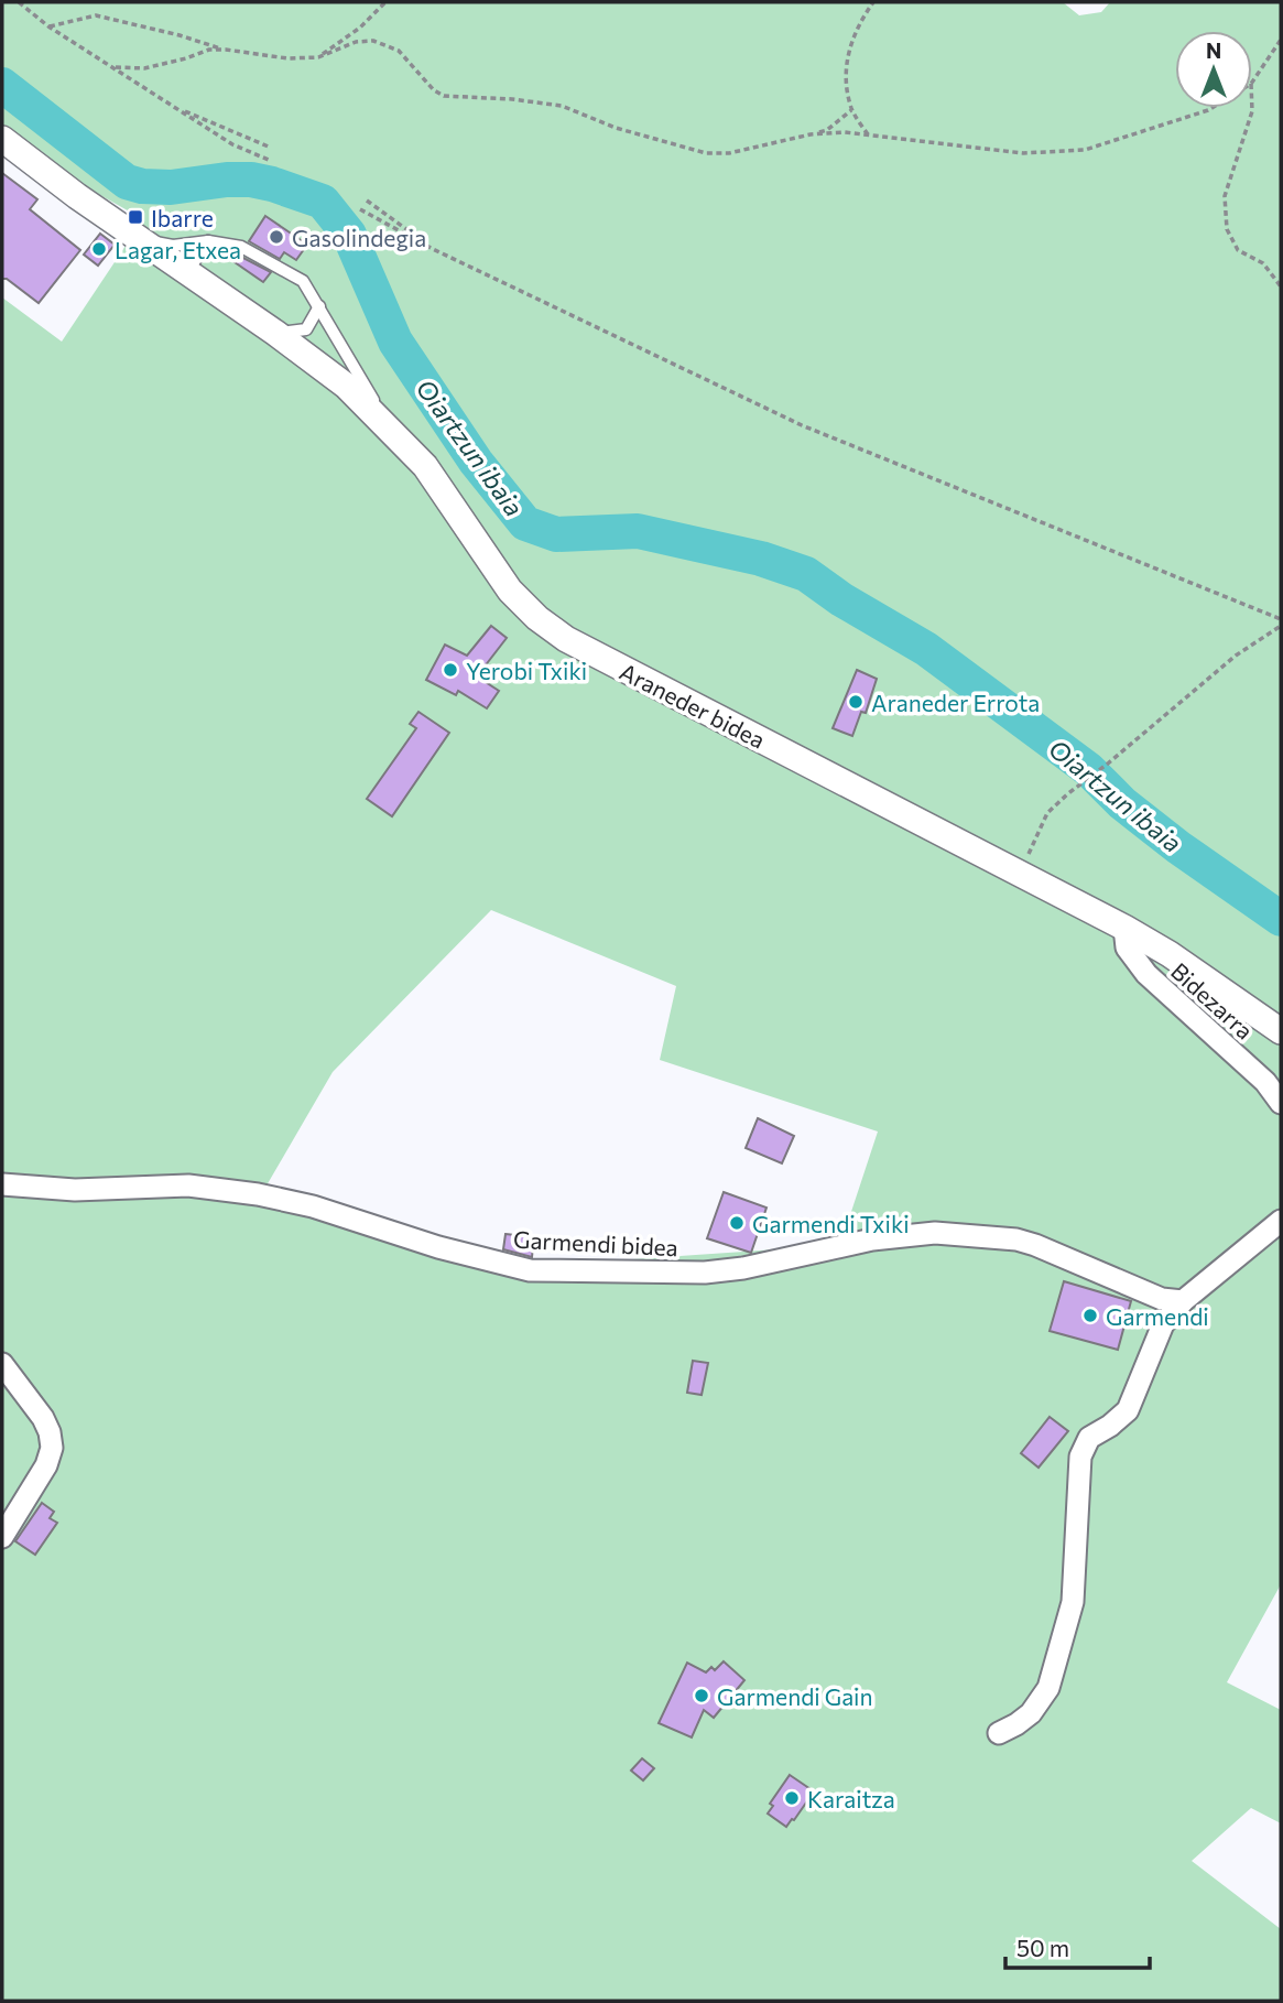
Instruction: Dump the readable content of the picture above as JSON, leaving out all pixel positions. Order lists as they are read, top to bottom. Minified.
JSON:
{"streets":{"street":["Araneder bidea","Bidezarra","Garmendi bidea"]},"crossings":[["Araneder bidea","Bidezarra"]],"water":["Oiartzun ibaia"],"places":{"transit":["Ibarre"],"other":["Gasolindegia","Lagar, Etxea","Yerobi Txiki","Araneder Errota","Garmendi Txiki","Garmendi","Garmendi Gain","Karaitza"]},"scale_bar":"50 m","north":"top"}
